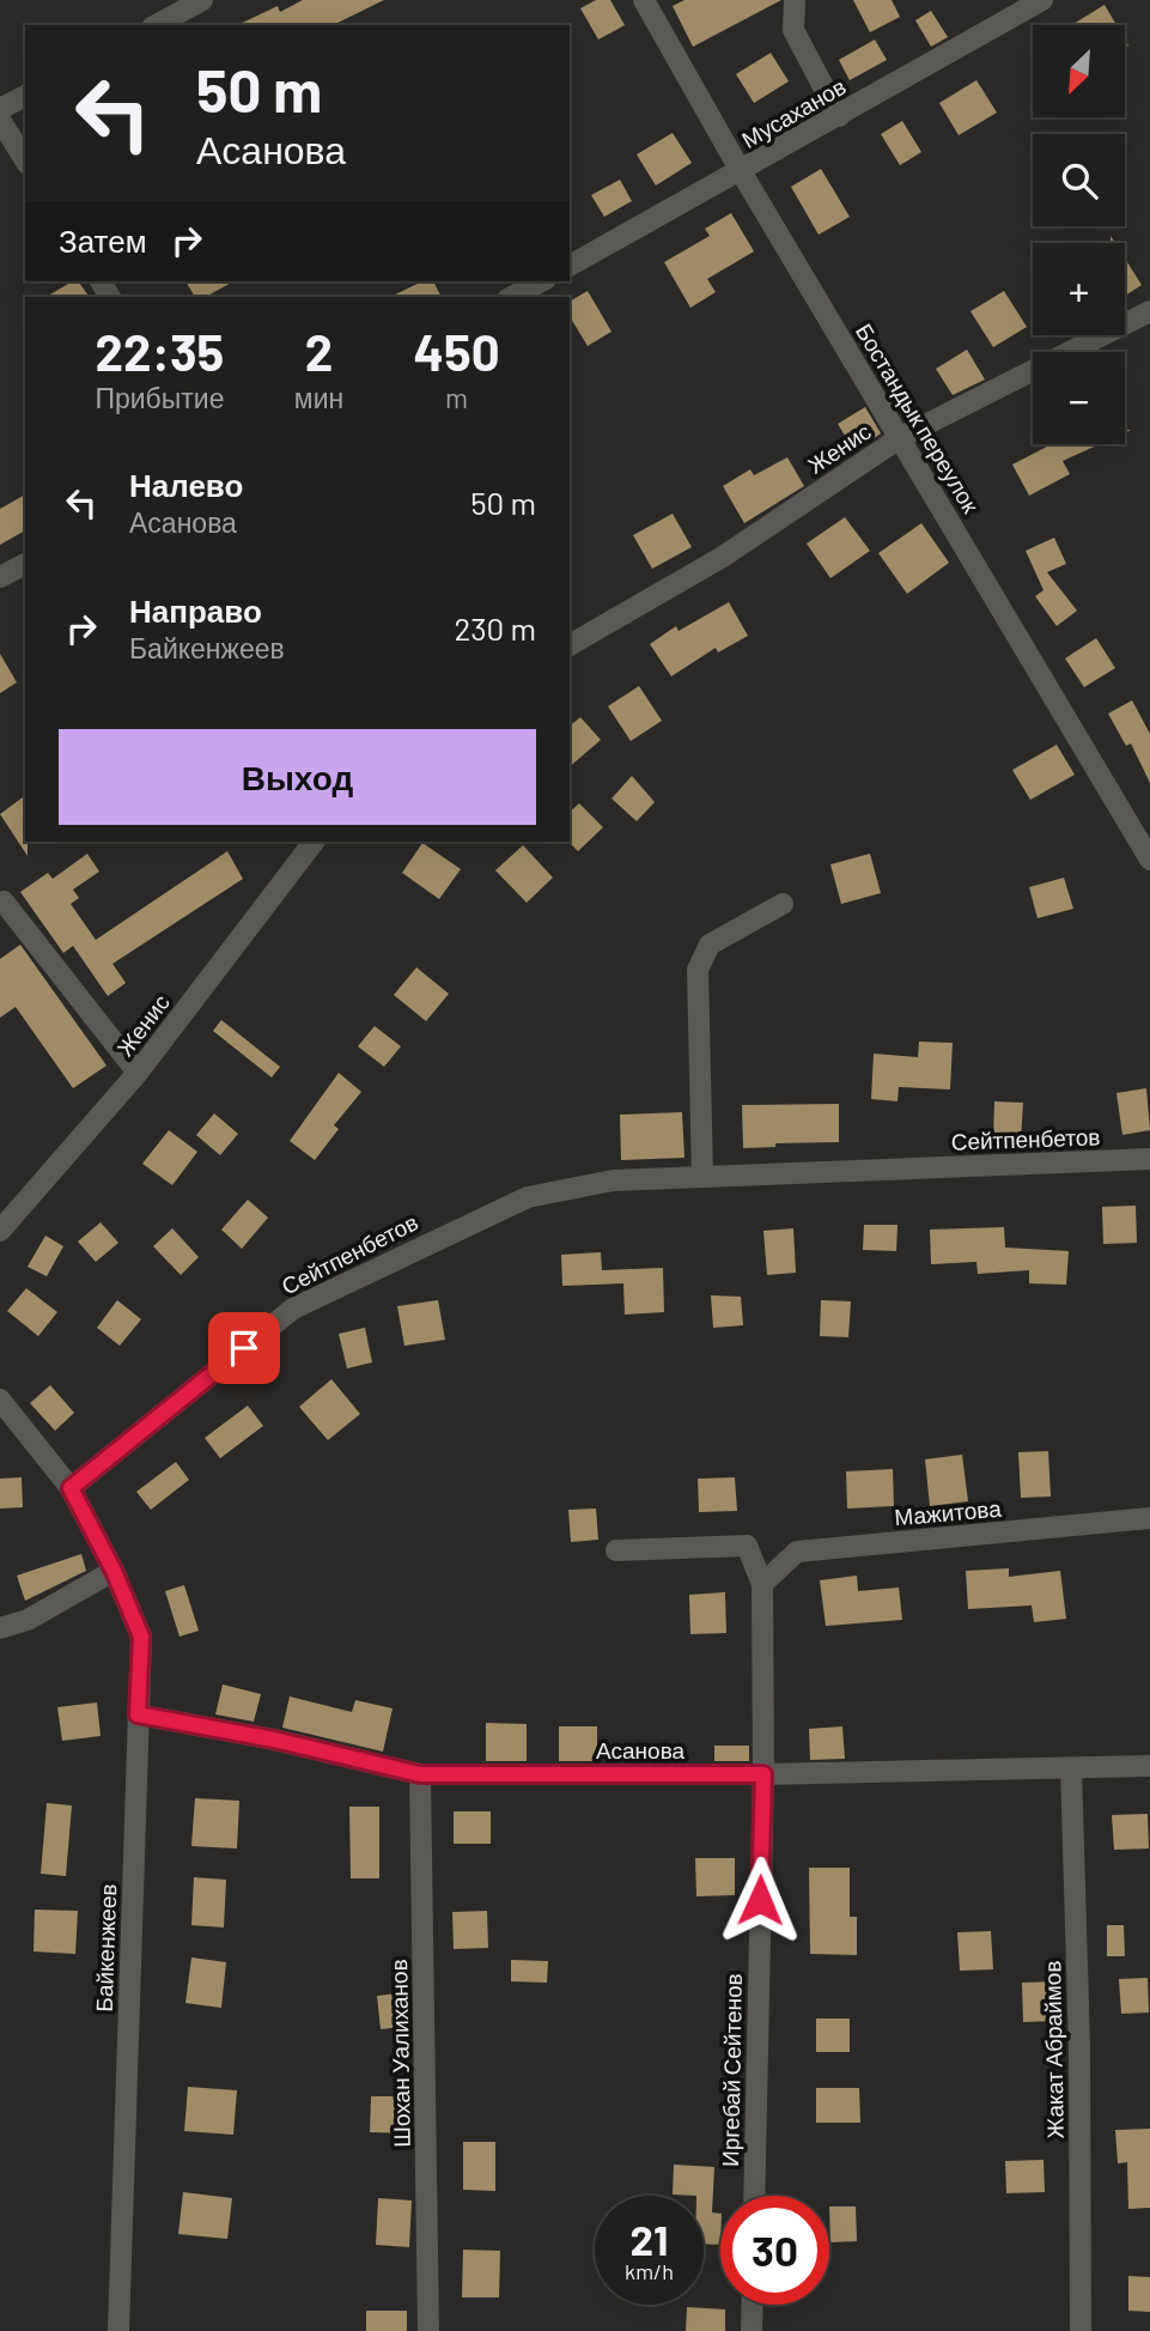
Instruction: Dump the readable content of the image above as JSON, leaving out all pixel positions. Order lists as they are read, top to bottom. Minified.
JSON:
{"streets":{"street":["Мусаханов","Бостандык переулок","Женис","Сейтпенбетов","Мажитова","Асанова","Байкенжеев","Жакат Абраймов","Шохан Уалиханов","Иргебай Сейтенов"]},"crossings":[["Мусаханов","Бостандык переулок"],["Бостандык переулок","Женис"],["Сейтпенбетов","Байкенжеев"],["Асанова","Байкенжеев"],["Асанова","Жакат Абраймов"],["Асанова","Шохан Уалиханов"],["Асанова","Иргебай Сейтенов"]],"north":"bottom left","page":{"map_buttons":["+","−"],"turn":["50 m","Асанова"],"then":"Затем","eta":["22:35","Прибытие","2","мин","450","m"],"list":[{"name":"Налево","note":"Асанова","value":"50 m"},{"name":"Направо","note":"Байкенжеев","value":"230 m"}],"buttons":"Выход","speed":"21 km/h","limit":"30"}}
